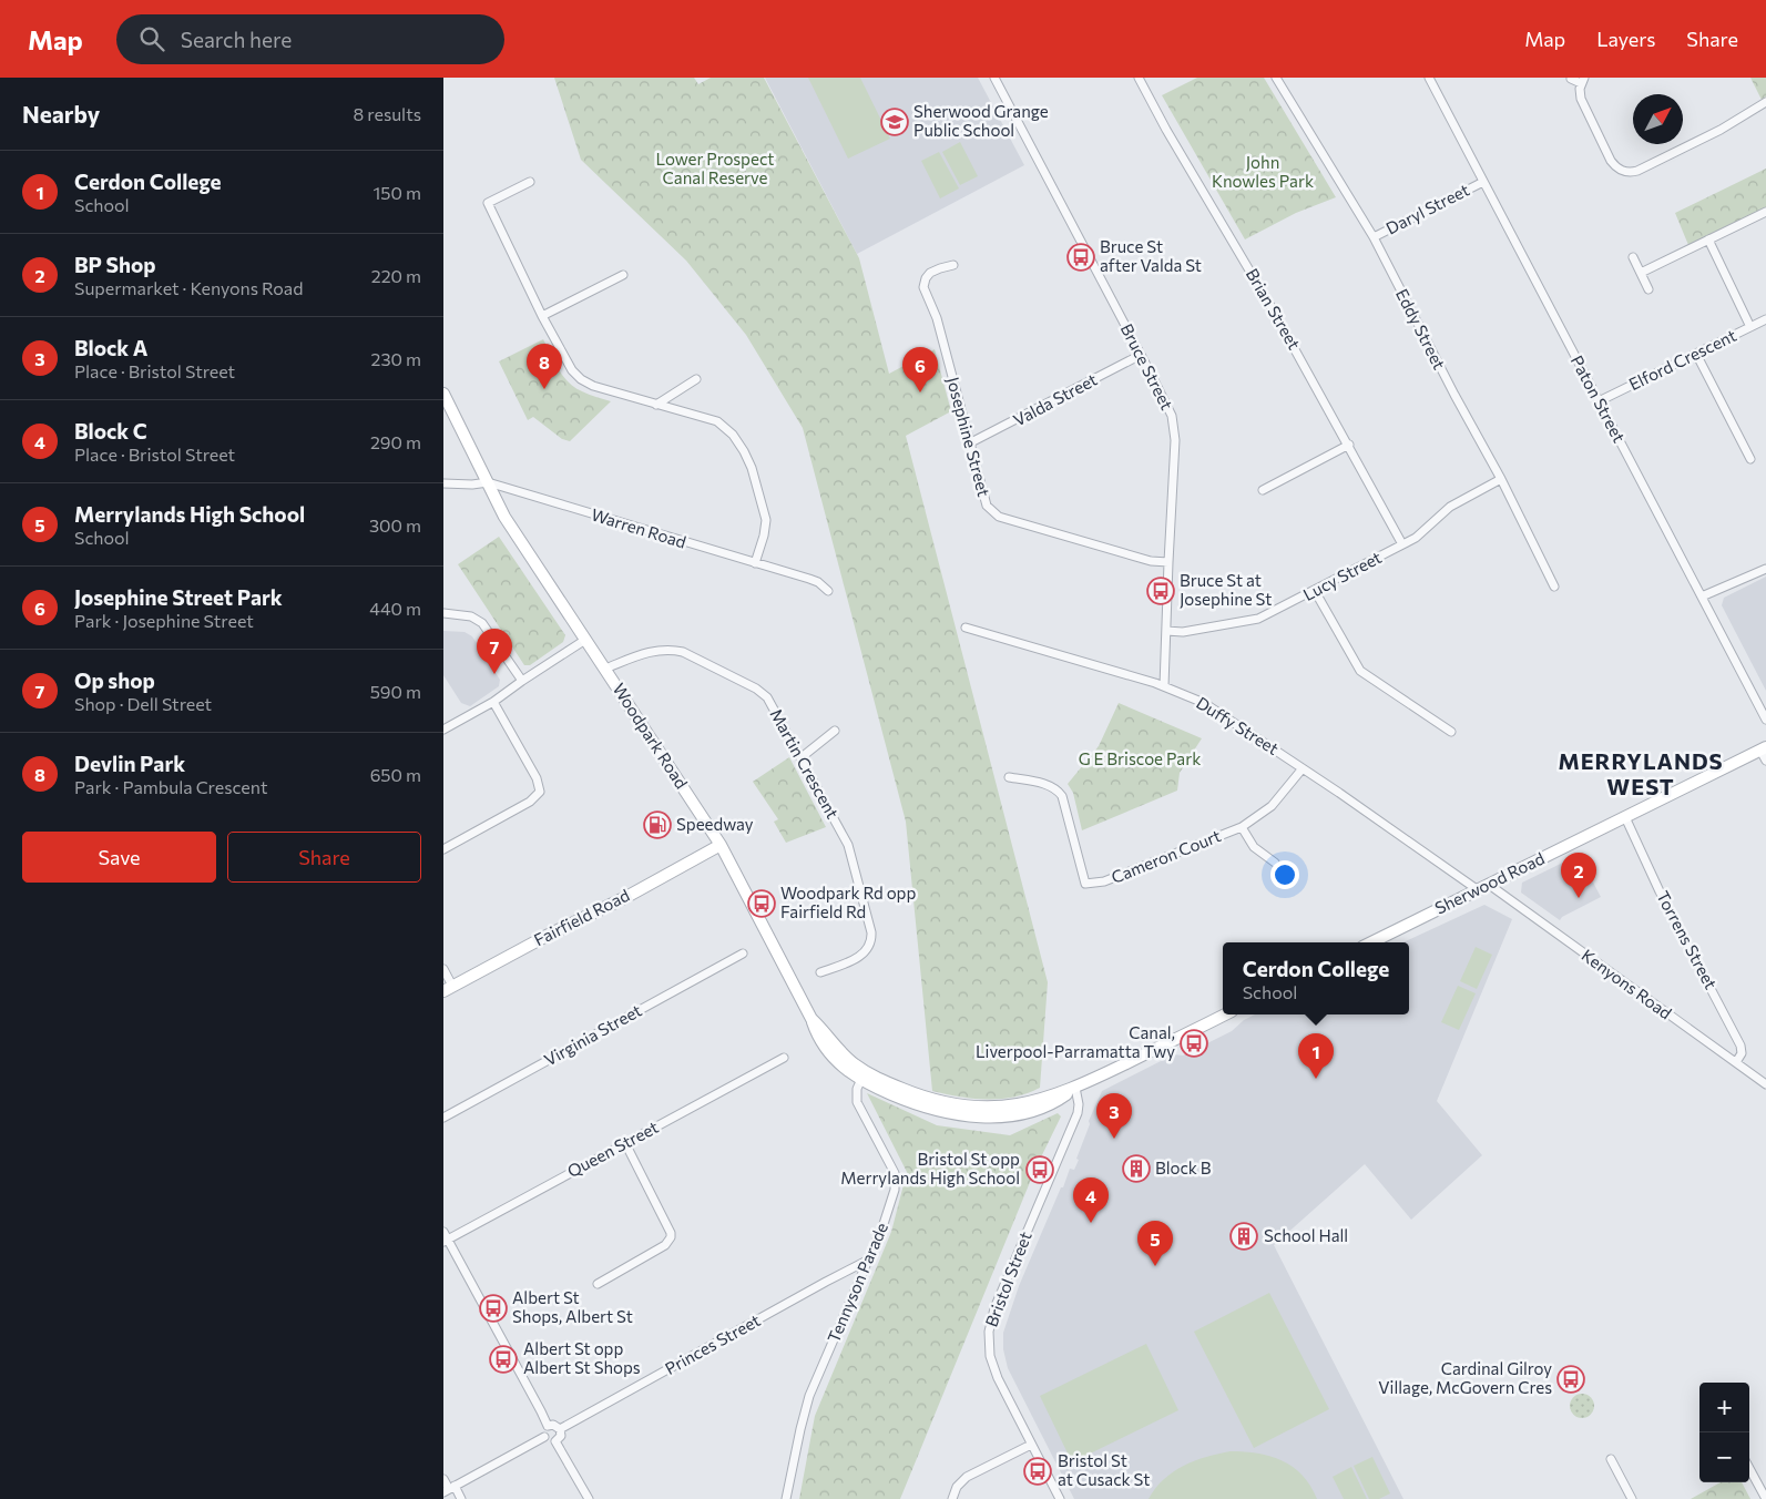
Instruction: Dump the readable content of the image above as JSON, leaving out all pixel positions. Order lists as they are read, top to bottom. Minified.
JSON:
{"streets":{"main road":["Woodpark Road","Sherwood Road","Fairfield Road"],"street":["Daryl Street","Brian Street","Eddy Street","Elford Crescent","Bruce Street","Paton Street","Valda Street","Josephine Street","Warren Road","Lucy Street","Duffy Street","Martin Crescent","Cameron Court","Torrens Street","Kenyons Road","Virginia Street","Queen Street","Bristol Street","Tennyson Parade","Princes Street"]},"crossings":[["Daryl Street","Eddy Street"],["Daryl Street","Paton Street"],["Brian Street","Lucy Street"],["Eddy Street","Lucy Street"],["Elford Crescent","Paton Street"],["Bruce Street","Valda Street"],["Bruce Street","Josephine Street"],["Bruce Street","Lucy Street"],["Bruce Street","Duffy Street"],["Valda Street","Josephine Street"],["Warren Road","Woodpark Road"],["Duffy Street","Cameron Court"],["Duffy Street","Sherwood Road"],["Duffy Street","Kenyons Road"],["Woodpark Road","Martin Crescent"],["Woodpark Road","Fairfield Road"],["Woodpark Road","Tennyson Parade"],["Sherwood Road","Torrens Street"],["Sherwood Road","Kenyons Road"],["Torrens Street","Kenyons Road"],["Tennyson Parade","Princes Street"]],"districts":["MERRYLANDS WEST"],"parks":["Lower Prospect Canal Reserve","John Knowles Park","G E Briscoe Park"],"places":{"school or university":["Sherwood Grange Public School"],"bus stop":["Bruce St after Valda St","Bruce St at Josephine St","Woodpark Rd opp Fairfield Rd","Canal, Liverpool-Parramatta Twy","Bristol St opp Merrylands High School","Albert St Shops, Albert St","Albert St opp Albert St Shops","Cardinal Gilroy Village, McGovern Cres","Bristol St at Cusack St"],"fuel station":["Speedway"],"building":["Block B","School Hall"]},"north":"top right","page":{"header":"Map","search":"Search here","nav":["Map","Layers","Share"],"heading":["Nearby","8 results"],"list":[{"mark":"1","name":"Cerdon College","note":"School","value":"150 m"},{"mark":"2","name":"BP Shop","note":"Supermarket · Kenyons Road","value":"220 m"},{"mark":"3","name":"Block A","note":"Place · Bristol Street","value":"230 m"},{"mark":"4","name":"Block C","note":"Place · Bristol Street","value":"290 m"},{"mark":"5","name":"Merrylands High School","note":"School","value":"300 m"},{"mark":"6","name":"Josephine Street Park","note":"Park · Josephine Street","value":"440 m"},{"mark":"7","name":"Op shop","note":"Shop · Dell Street","value":"590 m"},{"mark":"8","name":"Devlin Park","note":"Park · Pambula Crescent","value":"650 m"}],"pins":["8","6","7","2","1","3","4","5"],"buttons":["Save","Share"],"popup":["Cerdon College","School"],"map_buttons":["+","−"]}}
